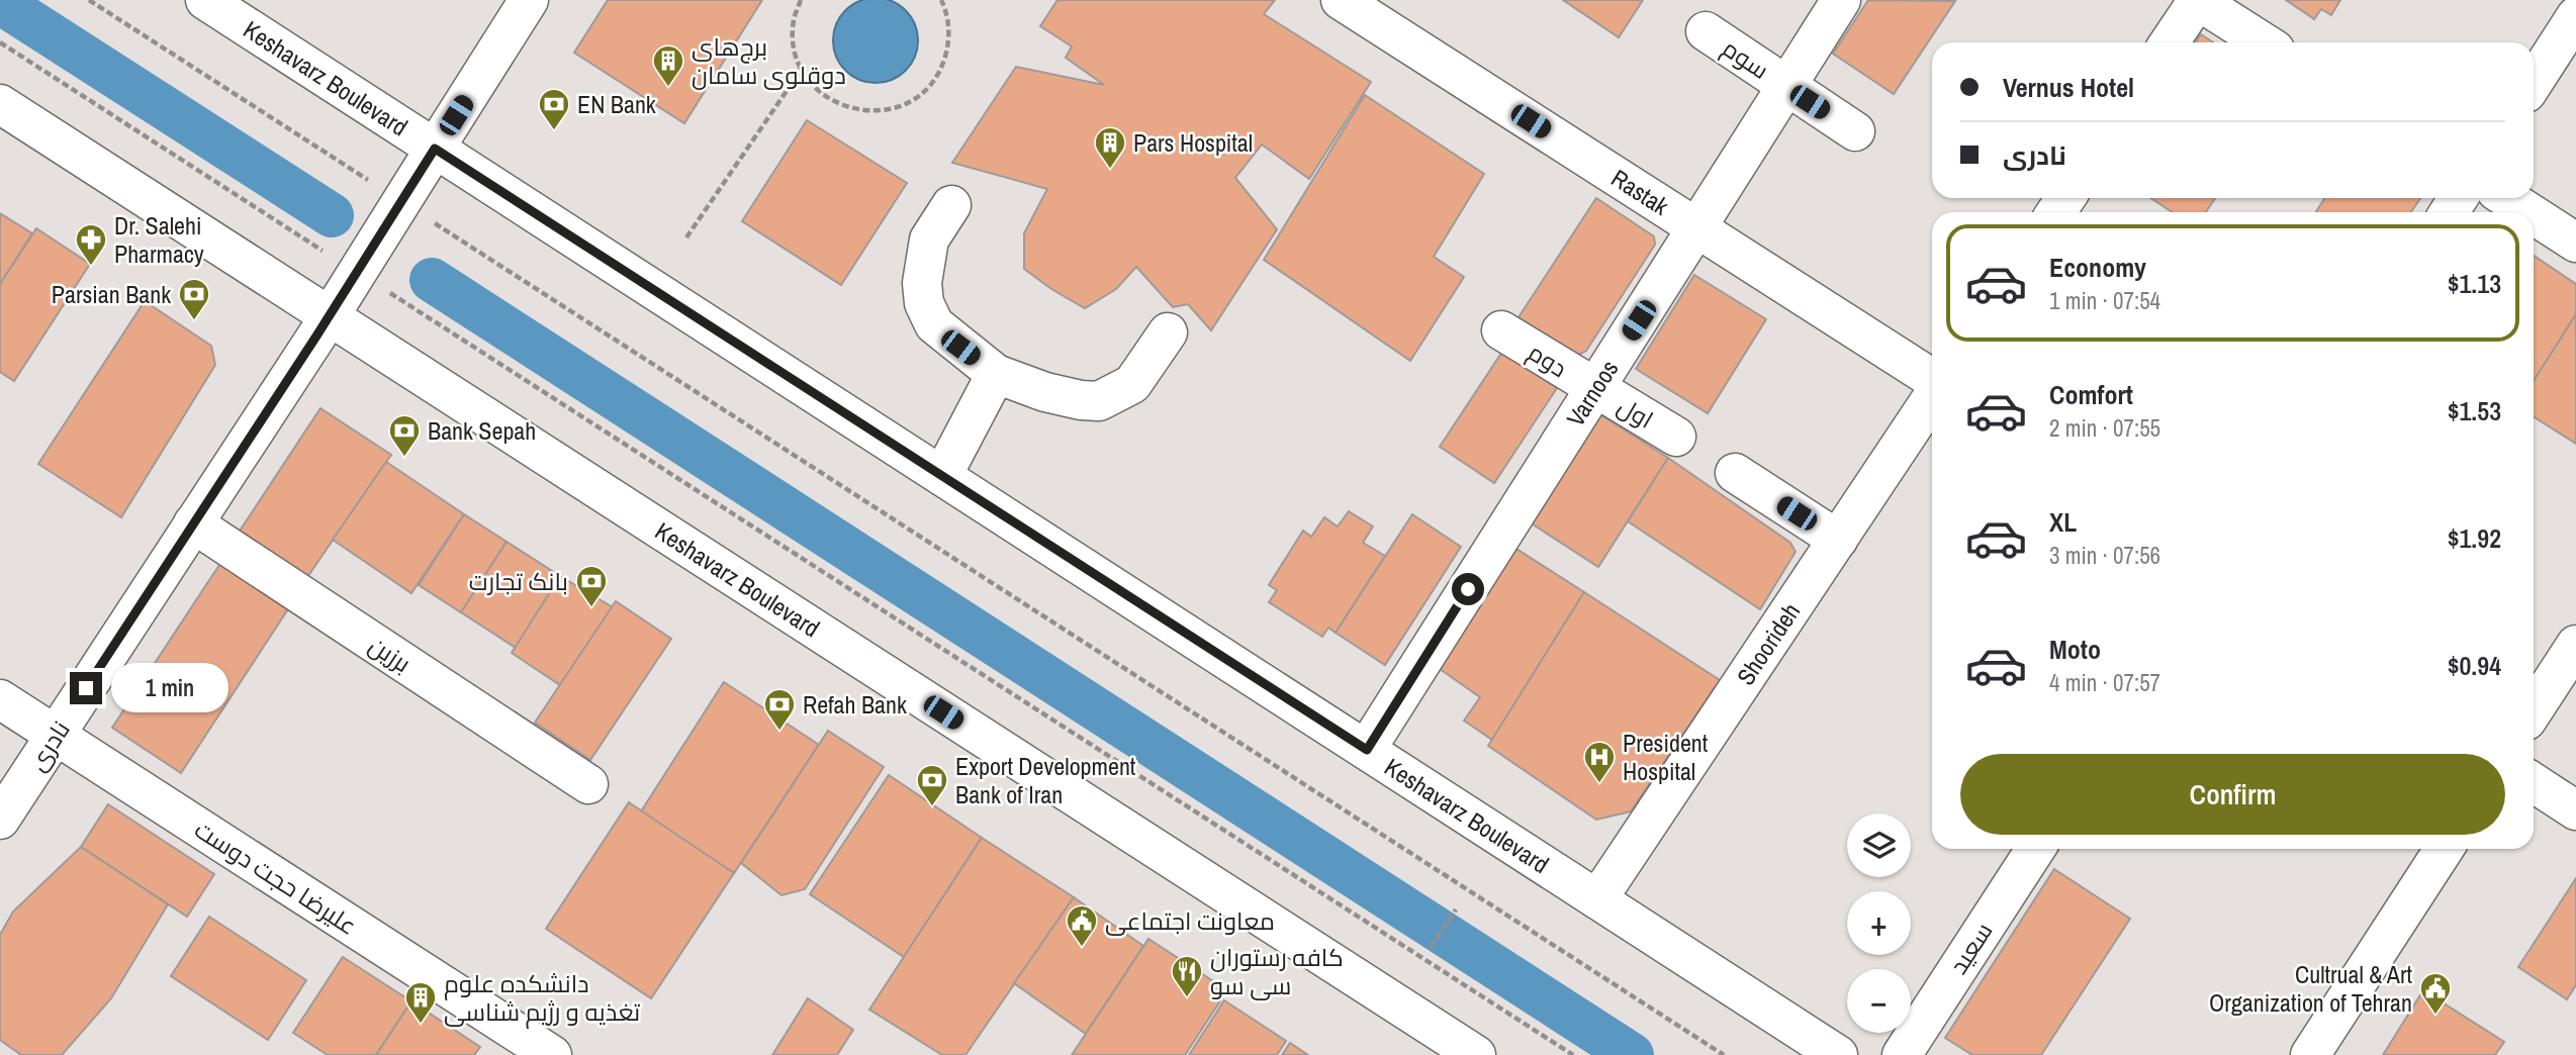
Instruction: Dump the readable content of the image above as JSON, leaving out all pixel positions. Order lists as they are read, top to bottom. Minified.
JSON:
{"streets":{"street":["سوم","Keshavarz Boulevard","Rastak","دوم","Varnoos","اول","Shoorideh","برزین","نادری","علیرضا حجت دوست","سعید"]},"crossings":[["سوم","Varnoos"],["Keshavarz Boulevard","Varnoos"],["Keshavarz Boulevard","Shoorideh"],["Keshavarz Boulevard","نادری"],["Rastak","Varnoos"],["دوم","Varnoos"],["دوم","اول"],["Varnoos","اول"],["برزین","نادری"],["نادری","علیرضا حجت دوست"]],"places":{"building":["برج‌های دوقلوی سامان","Pars Hospital","دانشکده علوم تغذیه و رژیم شناسی"],"bank":["EN Bank","Parsian Bank","Bank Sepah","بانک تجارت","Refah Bank","Export Development Bank of Iran"],"pharmacy":["Dr. Salehi Pharmacy"],"hospital":["President Hospital"],"public building":["معاونت اجتماعی","Cultrual & Art Organization of Tehran"],"restaurant":["کافه رستوران سی سو"]},"page":{"banner":["Vernus Hotel","نادری"],"list":[{"name":"Economy","note":"1 min · 07:54","value":"$1.13"},{"name":"Comfort","note":"2 min · 07:55","value":"$1.53"},{"name":"XL","note":"3 min · 07:56","value":"$1.92"},{"name":"Moto","note":"4 min · 07:57","value":"$0.94"}],"bubble":"1 min","buttons":"Confirm","map_buttons":["+","−"]}}
